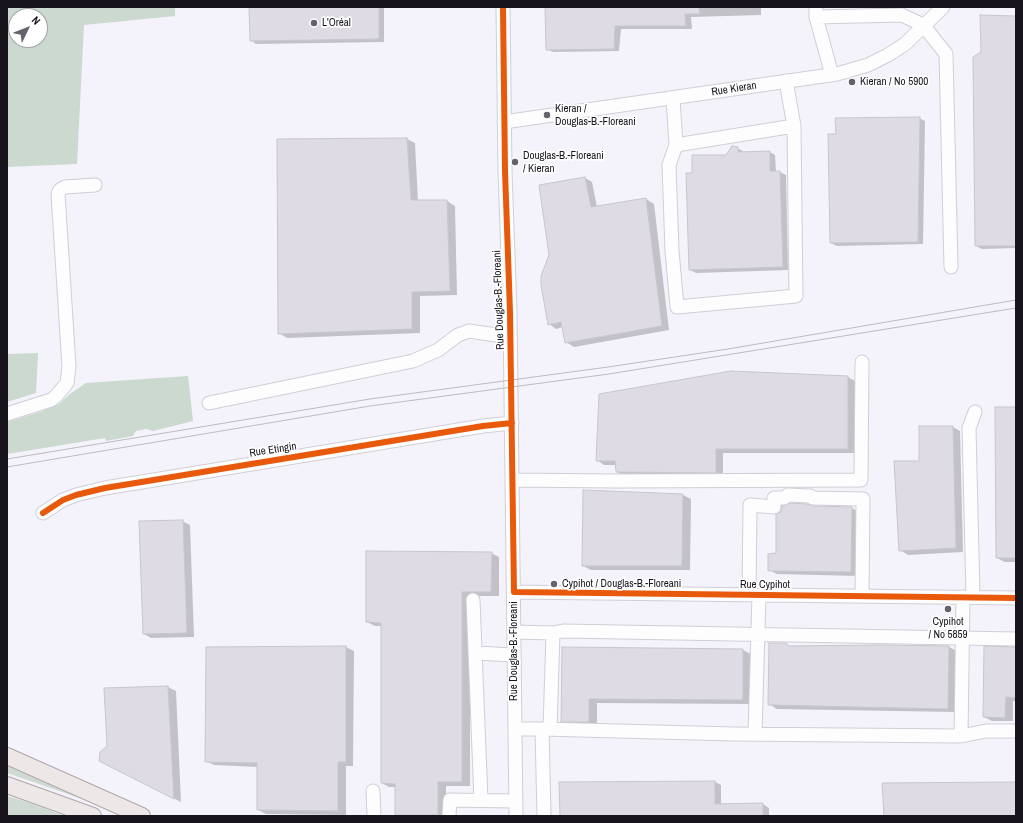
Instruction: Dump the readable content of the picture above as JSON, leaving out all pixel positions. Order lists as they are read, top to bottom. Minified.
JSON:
{"streets":{"street":["Rue Kieran","Rue Douglas-B.-Floreani","Rue Etingin","Rue Cypihot"]},"crossings":[["Rue Kieran","Rue Douglas-B.-Floreani"],["Rue Douglas-B.-Floreani","Rue Etingin"],["Rue Douglas-B.-Floreani","Rue Cypihot"]],"places":["L'Oréal","Kieran / No 5900","Kieran / Douglas-B.-Floreani","Douglas-B.-Floreani / Kieran","Cypihot / Douglas-B.-Floreani","Cypihot / No 5859"],"north":"top right"}
